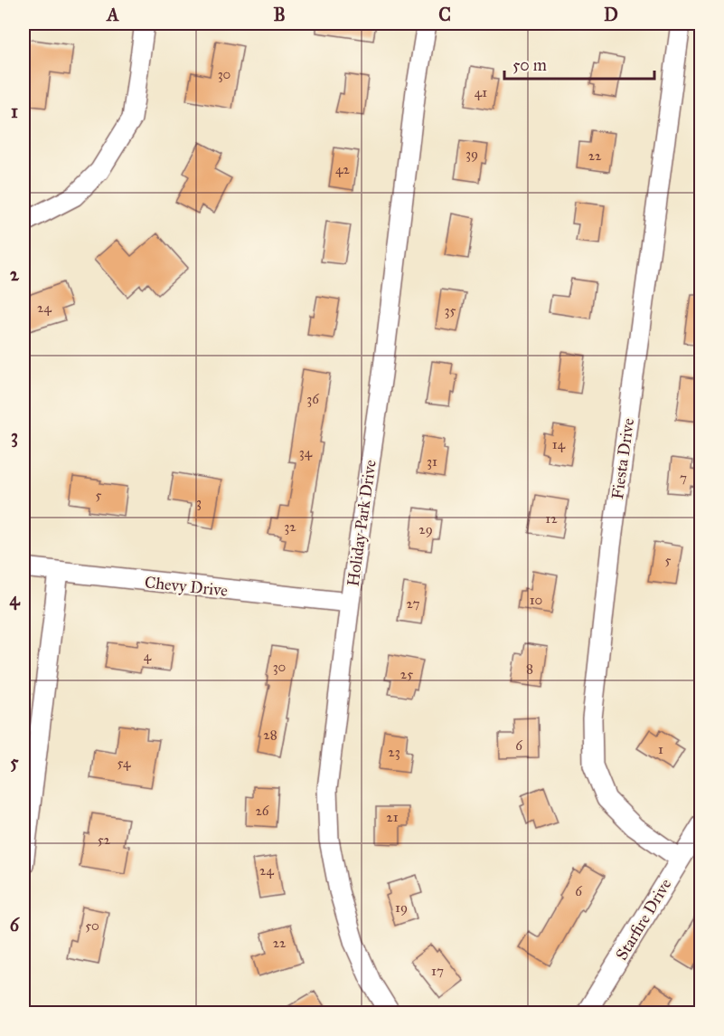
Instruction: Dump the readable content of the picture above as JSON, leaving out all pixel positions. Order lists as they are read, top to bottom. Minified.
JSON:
{"streets":{"street":["Fiesta Drive","Holiday Park Drive","Chevy Drive","Starfire Drive"]},"crossings":[["Fiesta Drive","Starfire Drive"],["Holiday Park Drive","Chevy Drive"]],"house_numbers":["30","41","39","22","42","24","35","36","14","34","31","7","5","3","12","32","29","5","10","27","4","30","8","25","28","6","1","23","54","26","21","52","24","6","19","50","22","17"],"scale_bar":"50 m","grid":{"columns":["A","B","C","D"],"rows":["1","2","3","4","5","6"]}}
